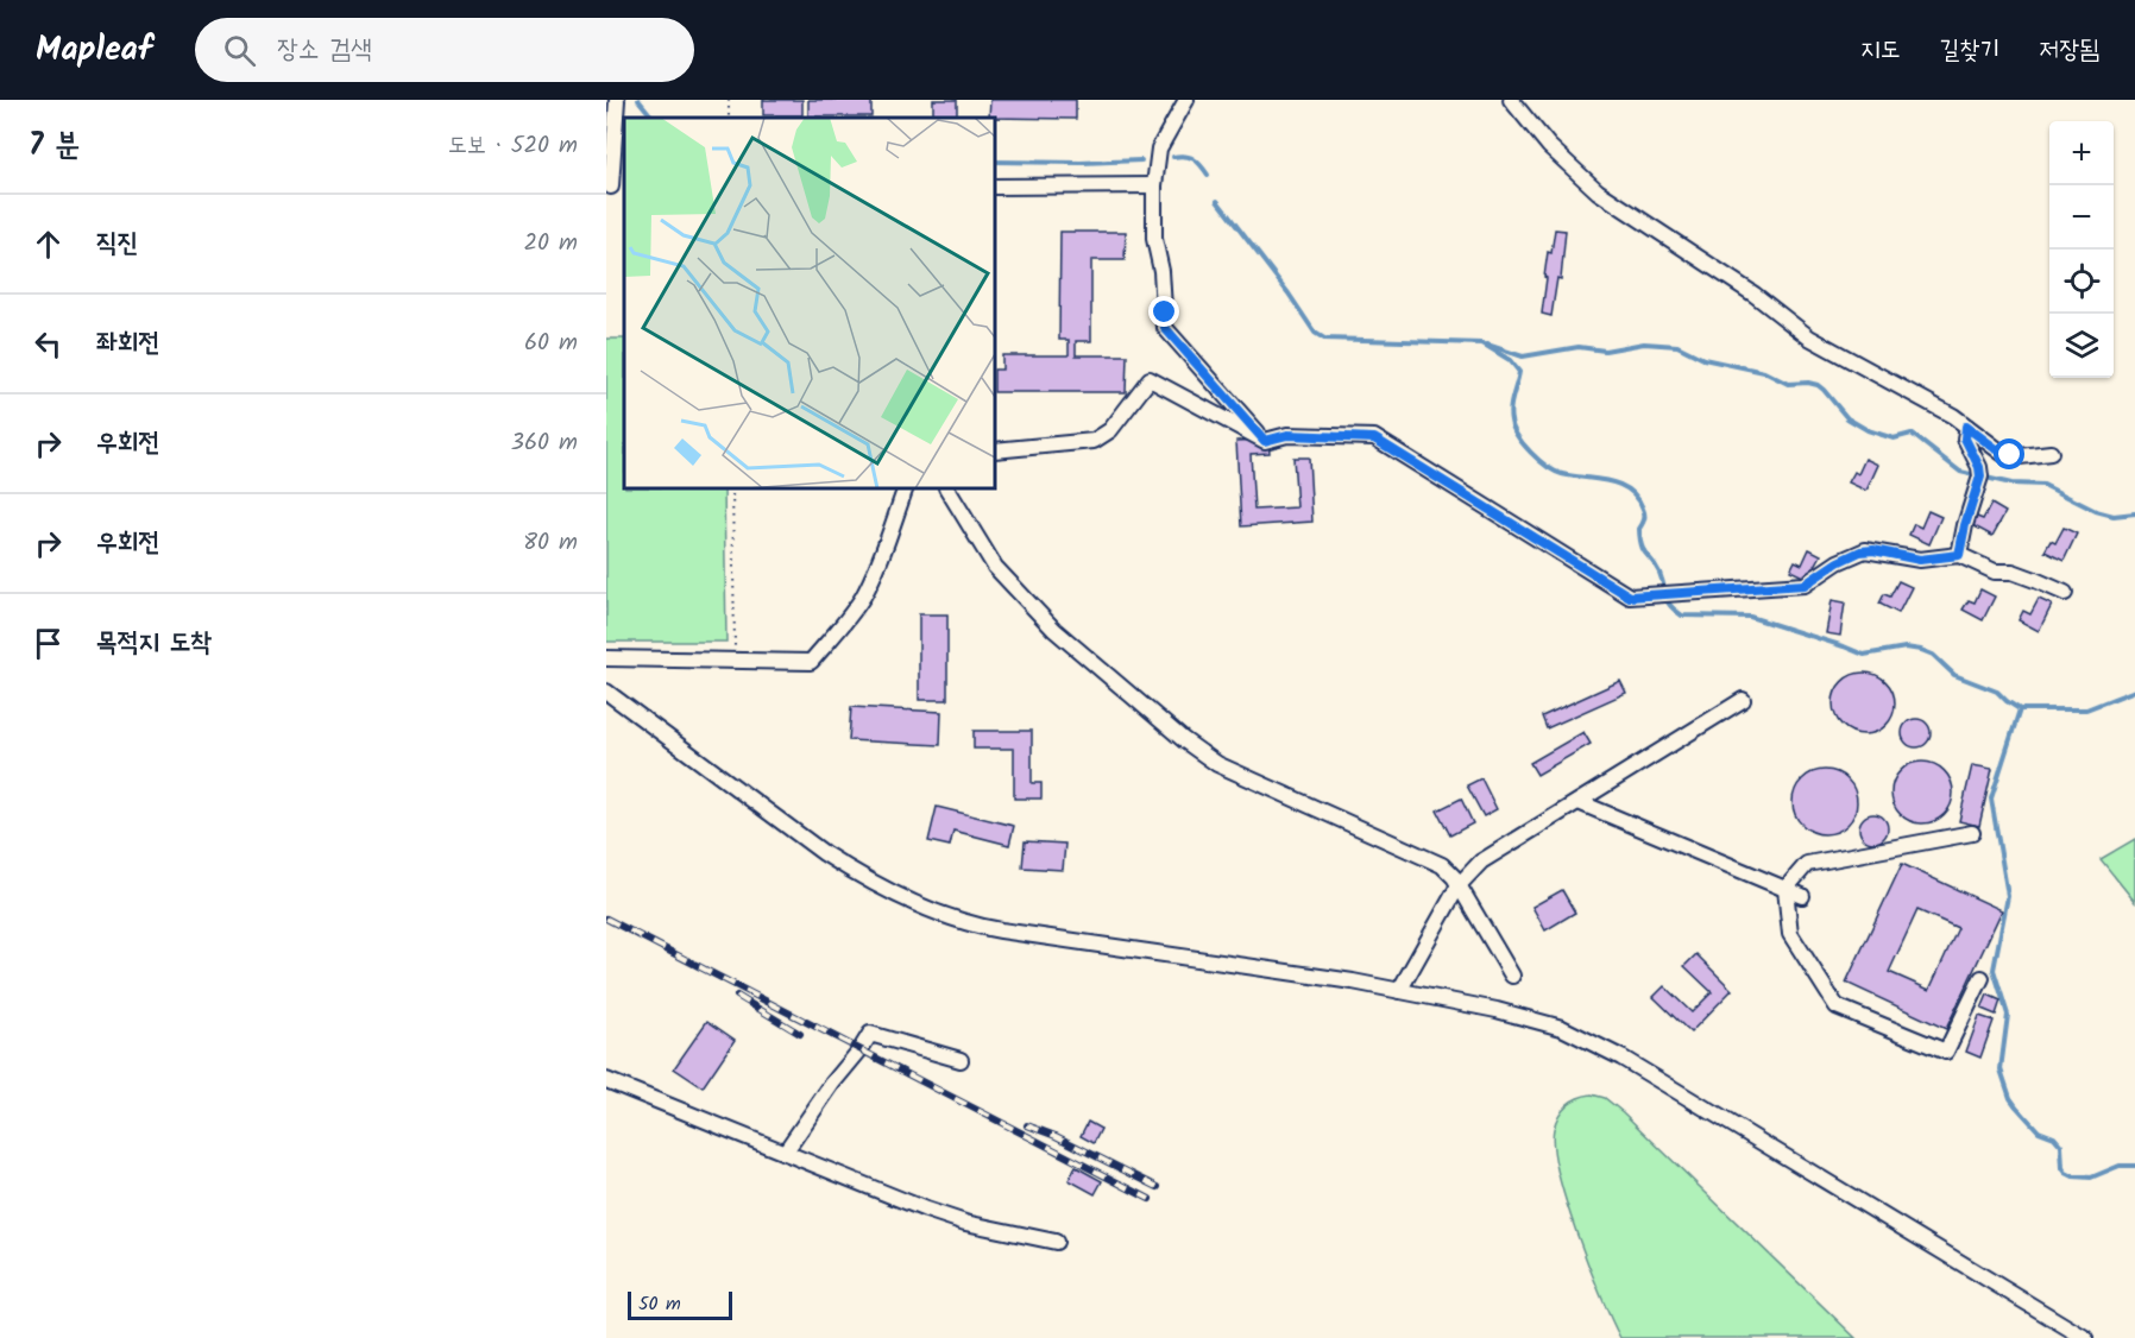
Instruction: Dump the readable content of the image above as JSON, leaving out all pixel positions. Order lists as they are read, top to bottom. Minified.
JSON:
{"scale_bar":"50 m","page":{"header":"Mapleaf","search":"장소 검색","nav":["지도","길찾기","저장됨"],"heading":["7 분","도보 · 520 m"],"map_buttons":["+","−"],"list":[["직진","20 m"],["좌회전","60 m"],["우회전","360 m"],["우회전","80 m"],"목적지 도착"],"scale":"50 m"}}
